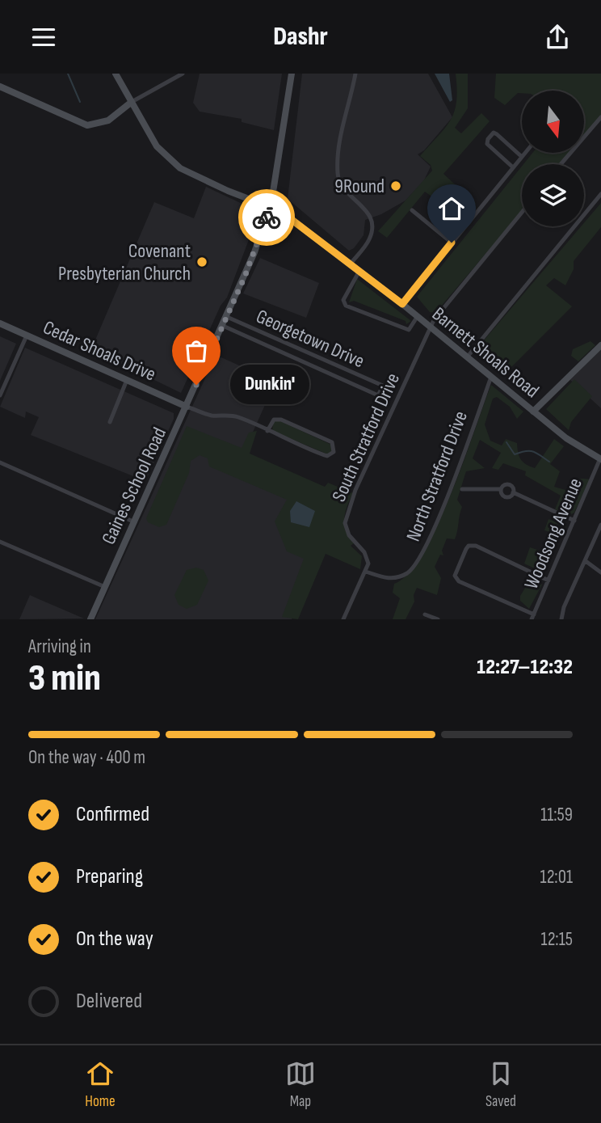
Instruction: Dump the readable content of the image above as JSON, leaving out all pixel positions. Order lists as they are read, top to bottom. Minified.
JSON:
{"streets":{"main road":["Cedar Shoals Drive","Barnett Shoals Road","Gaines School Road"],"street":["Georgetown Drive","South Stratford Drive","North Stratford Drive","Woodsong Avenue"]},"crossings":[["Georgetown Drive","Gaines School Road"],["Cedar Shoals Drive","Gaines School Road"],["Barnett Shoals Road","South Stratford Drive"],["Barnett Shoals Road","North Stratford Drive"],["Barnett Shoals Road","Gaines School Road"],["Barnett Shoals Road","Woodsong Avenue"],["South Stratford Drive","North Stratford Drive"]],"places":["9Round","Covenant Presbyterian Church","Dunkin'"],"north":"bottom","page":{"header":"Dashr","bubble":"Dunkin'","heading":["3 min","Arriving in","12:27–12:32"],"bar":"On the way · 400 m","list":[["Confirmed","11:59"],["Preparing","12:01"],["On the way","12:15"],"Delivered"],"tabs":["Home","Map","Saved"]}}
